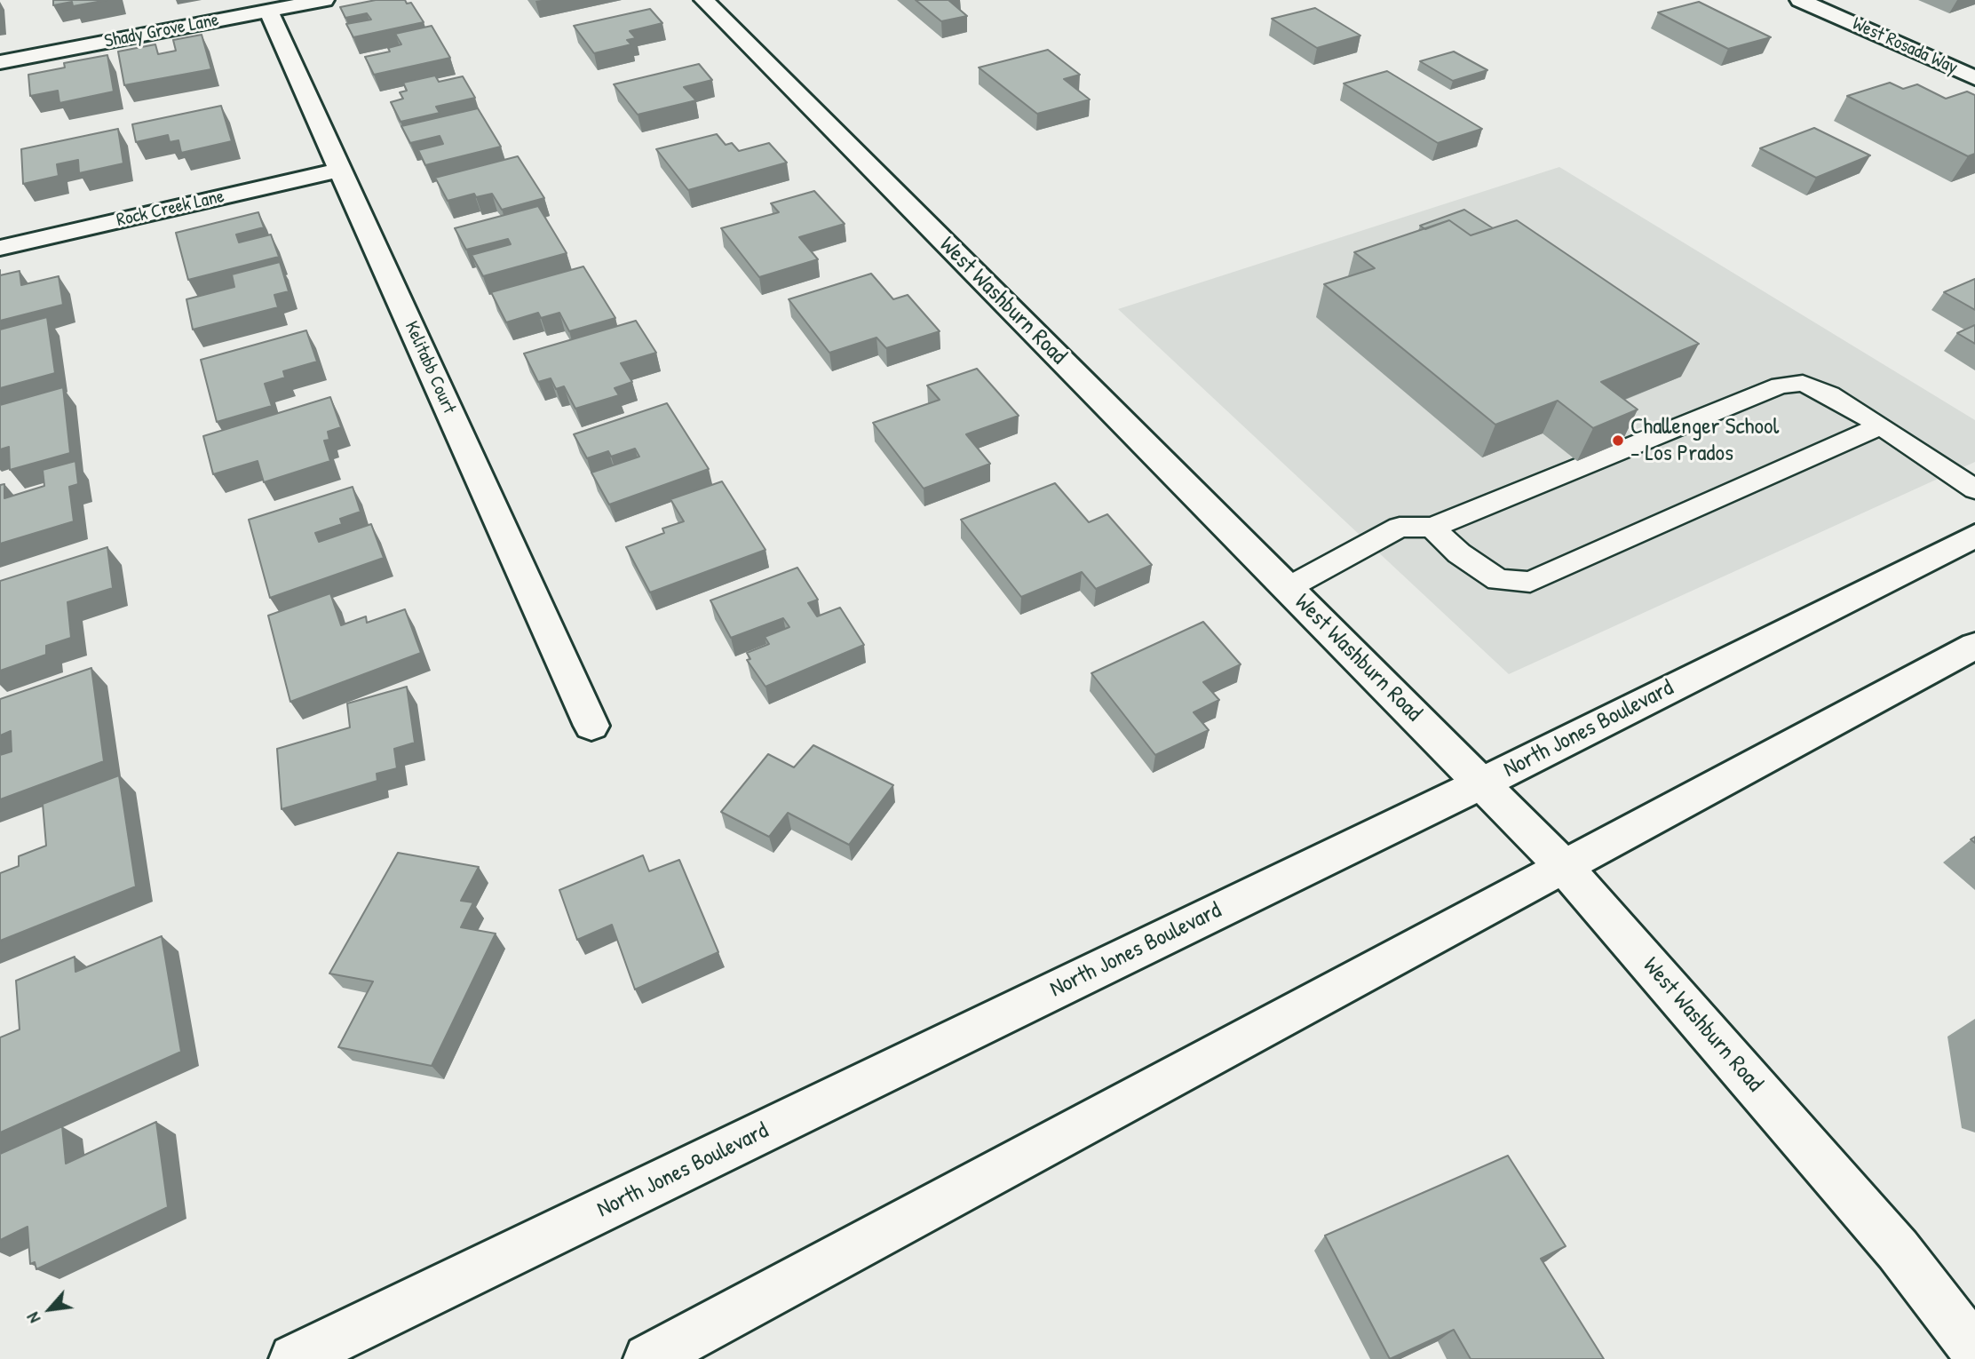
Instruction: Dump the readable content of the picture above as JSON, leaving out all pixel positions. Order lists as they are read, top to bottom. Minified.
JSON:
{"streets":{"street":["Shady Grove Lane","West Rosada Way","Rock Creek Lane","West Washburn Road","Kelitabb Court","North Jones Boulevard"]},"crossings":[["Shady Grove Lane","Kelitabb Court"],["Rock Creek Lane","Kelitabb Court"],["West Washburn Road","North Jones Boulevard"]],"places":["Challenger School - Los Prados"],"north":"bottom left"}
